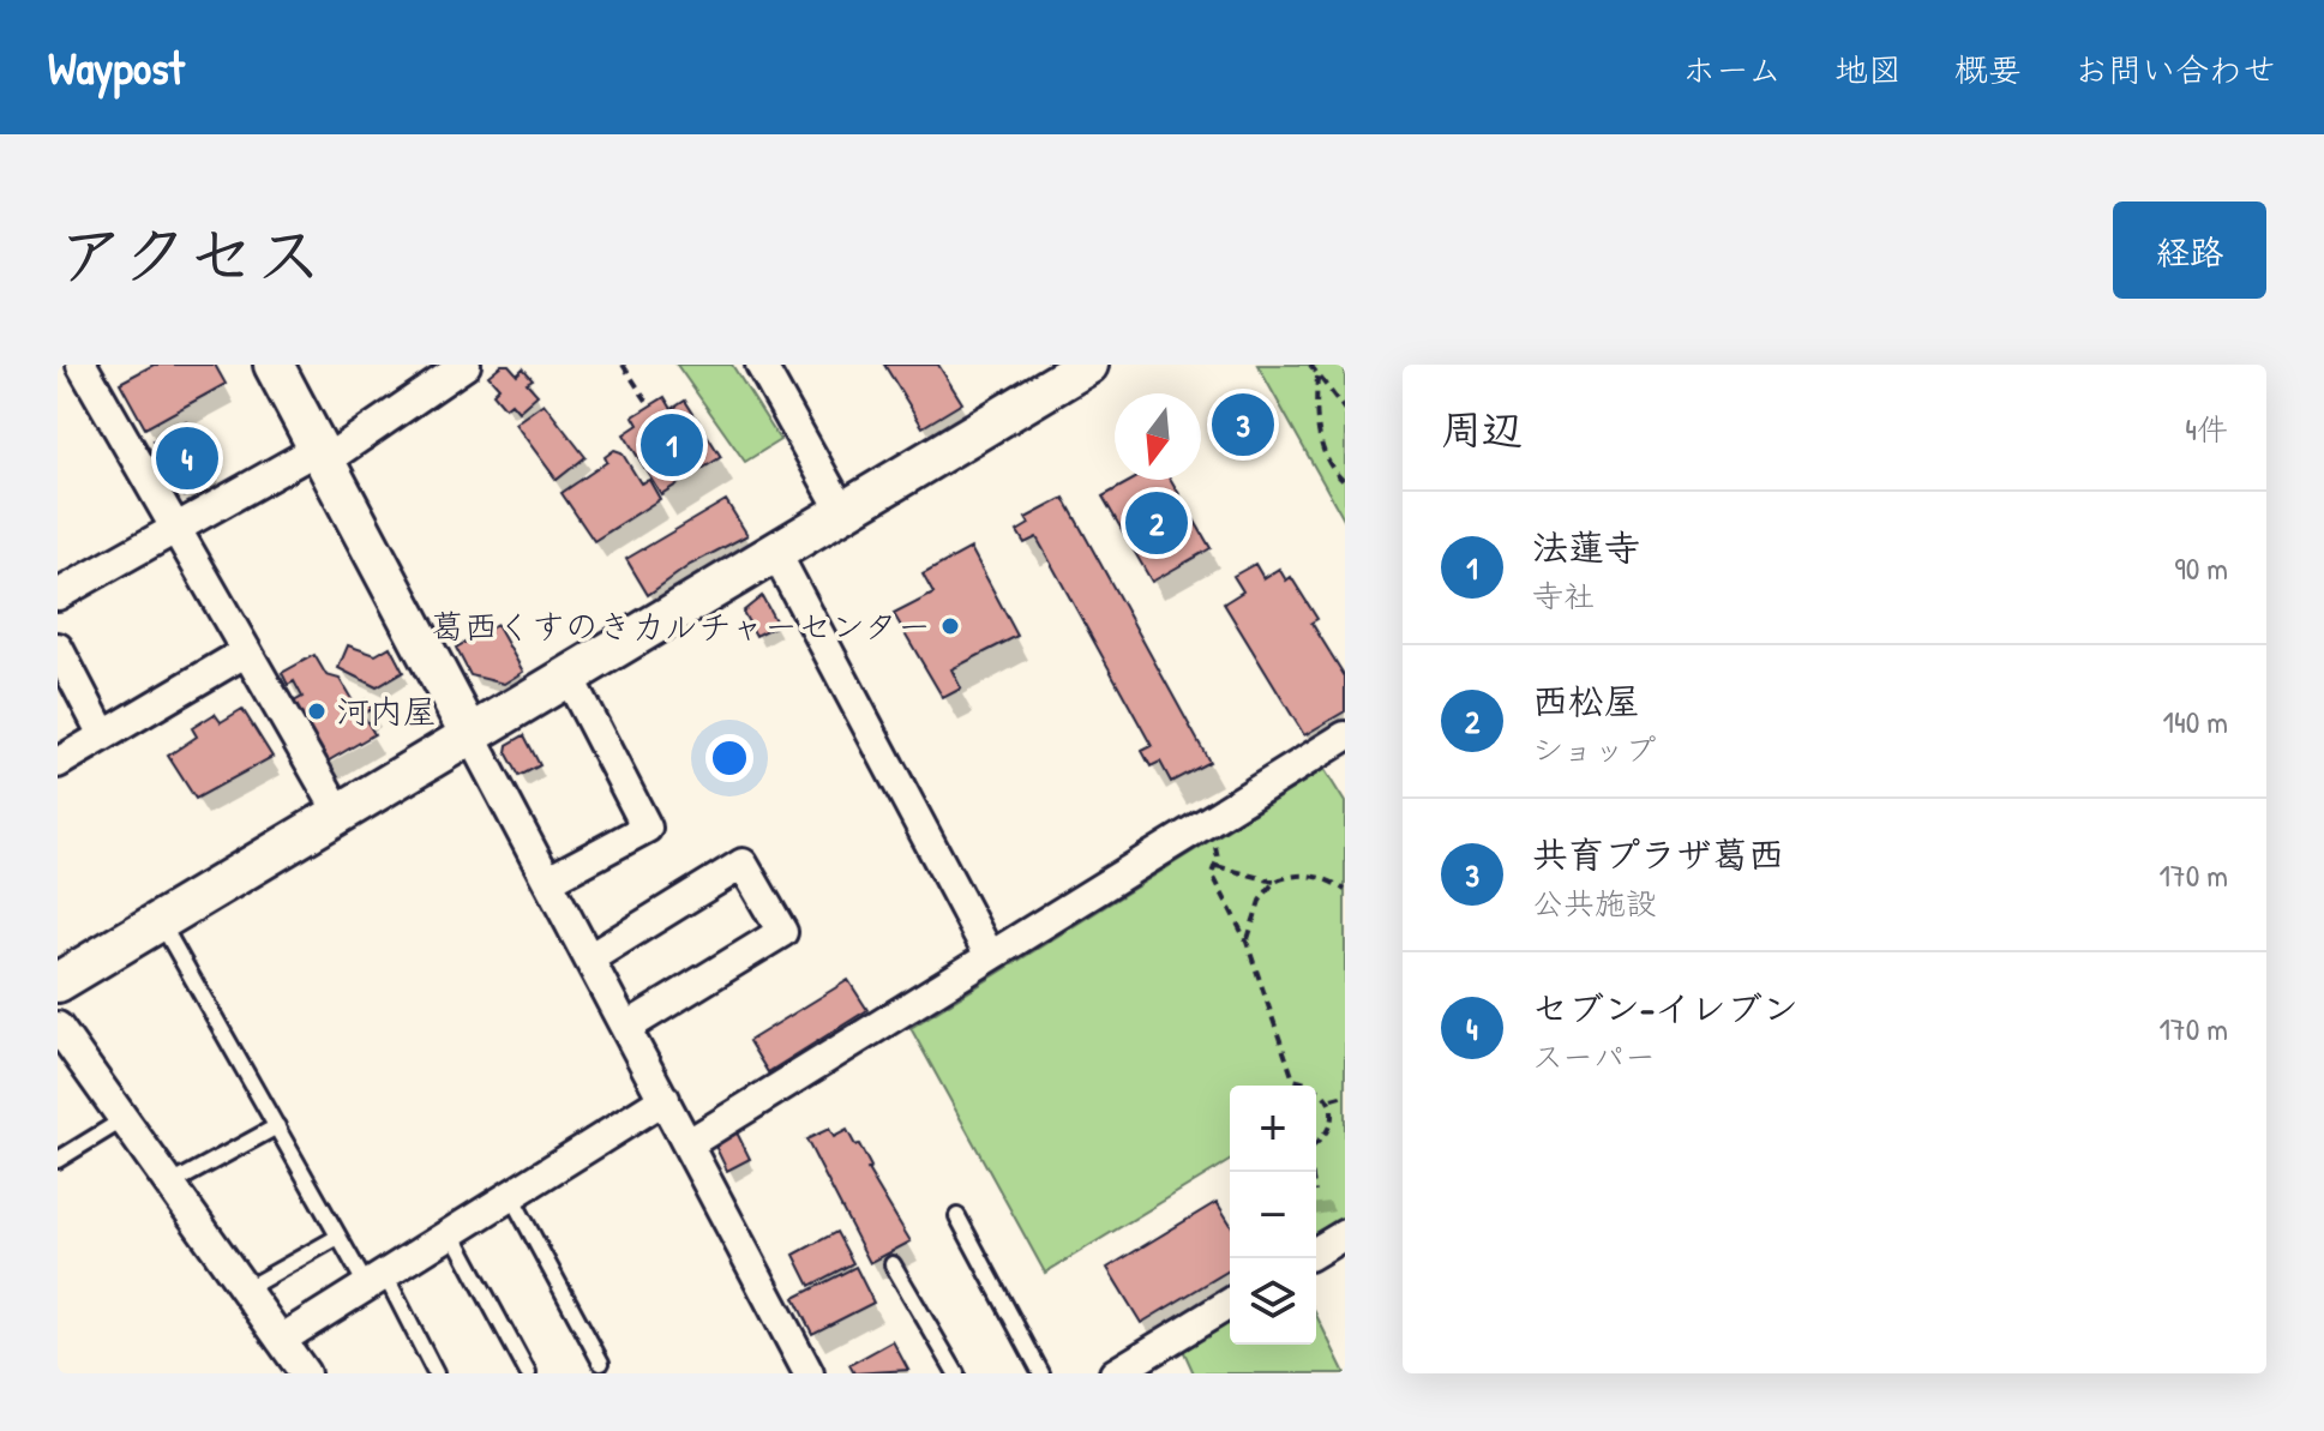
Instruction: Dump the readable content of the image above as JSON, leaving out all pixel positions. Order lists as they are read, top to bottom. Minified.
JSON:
{"places":["葛西くすのきカルチャーセンター","河内屋"],"north":"bottom","page":{"header":"Waypost","nav":["ホーム","地図","概要","お問い合わせ"],"title":"アクセス","buttons":"経路","heading":["周辺","4件"],"pins":["3","1","4","2"],"list":[{"mark":"1","name":"法蓮寺","note":"寺社","value":"90 m"},{"mark":"2","name":"西松屋","note":"ショップ","value":"140 m"},{"mark":"3","name":"共育プラザ葛西","note":"公共施設","value":"170 m"},{"mark":"4","name":"セブン-イレブン","note":"スーパー","value":"170 m"}],"map_buttons":["+","−"]}}
